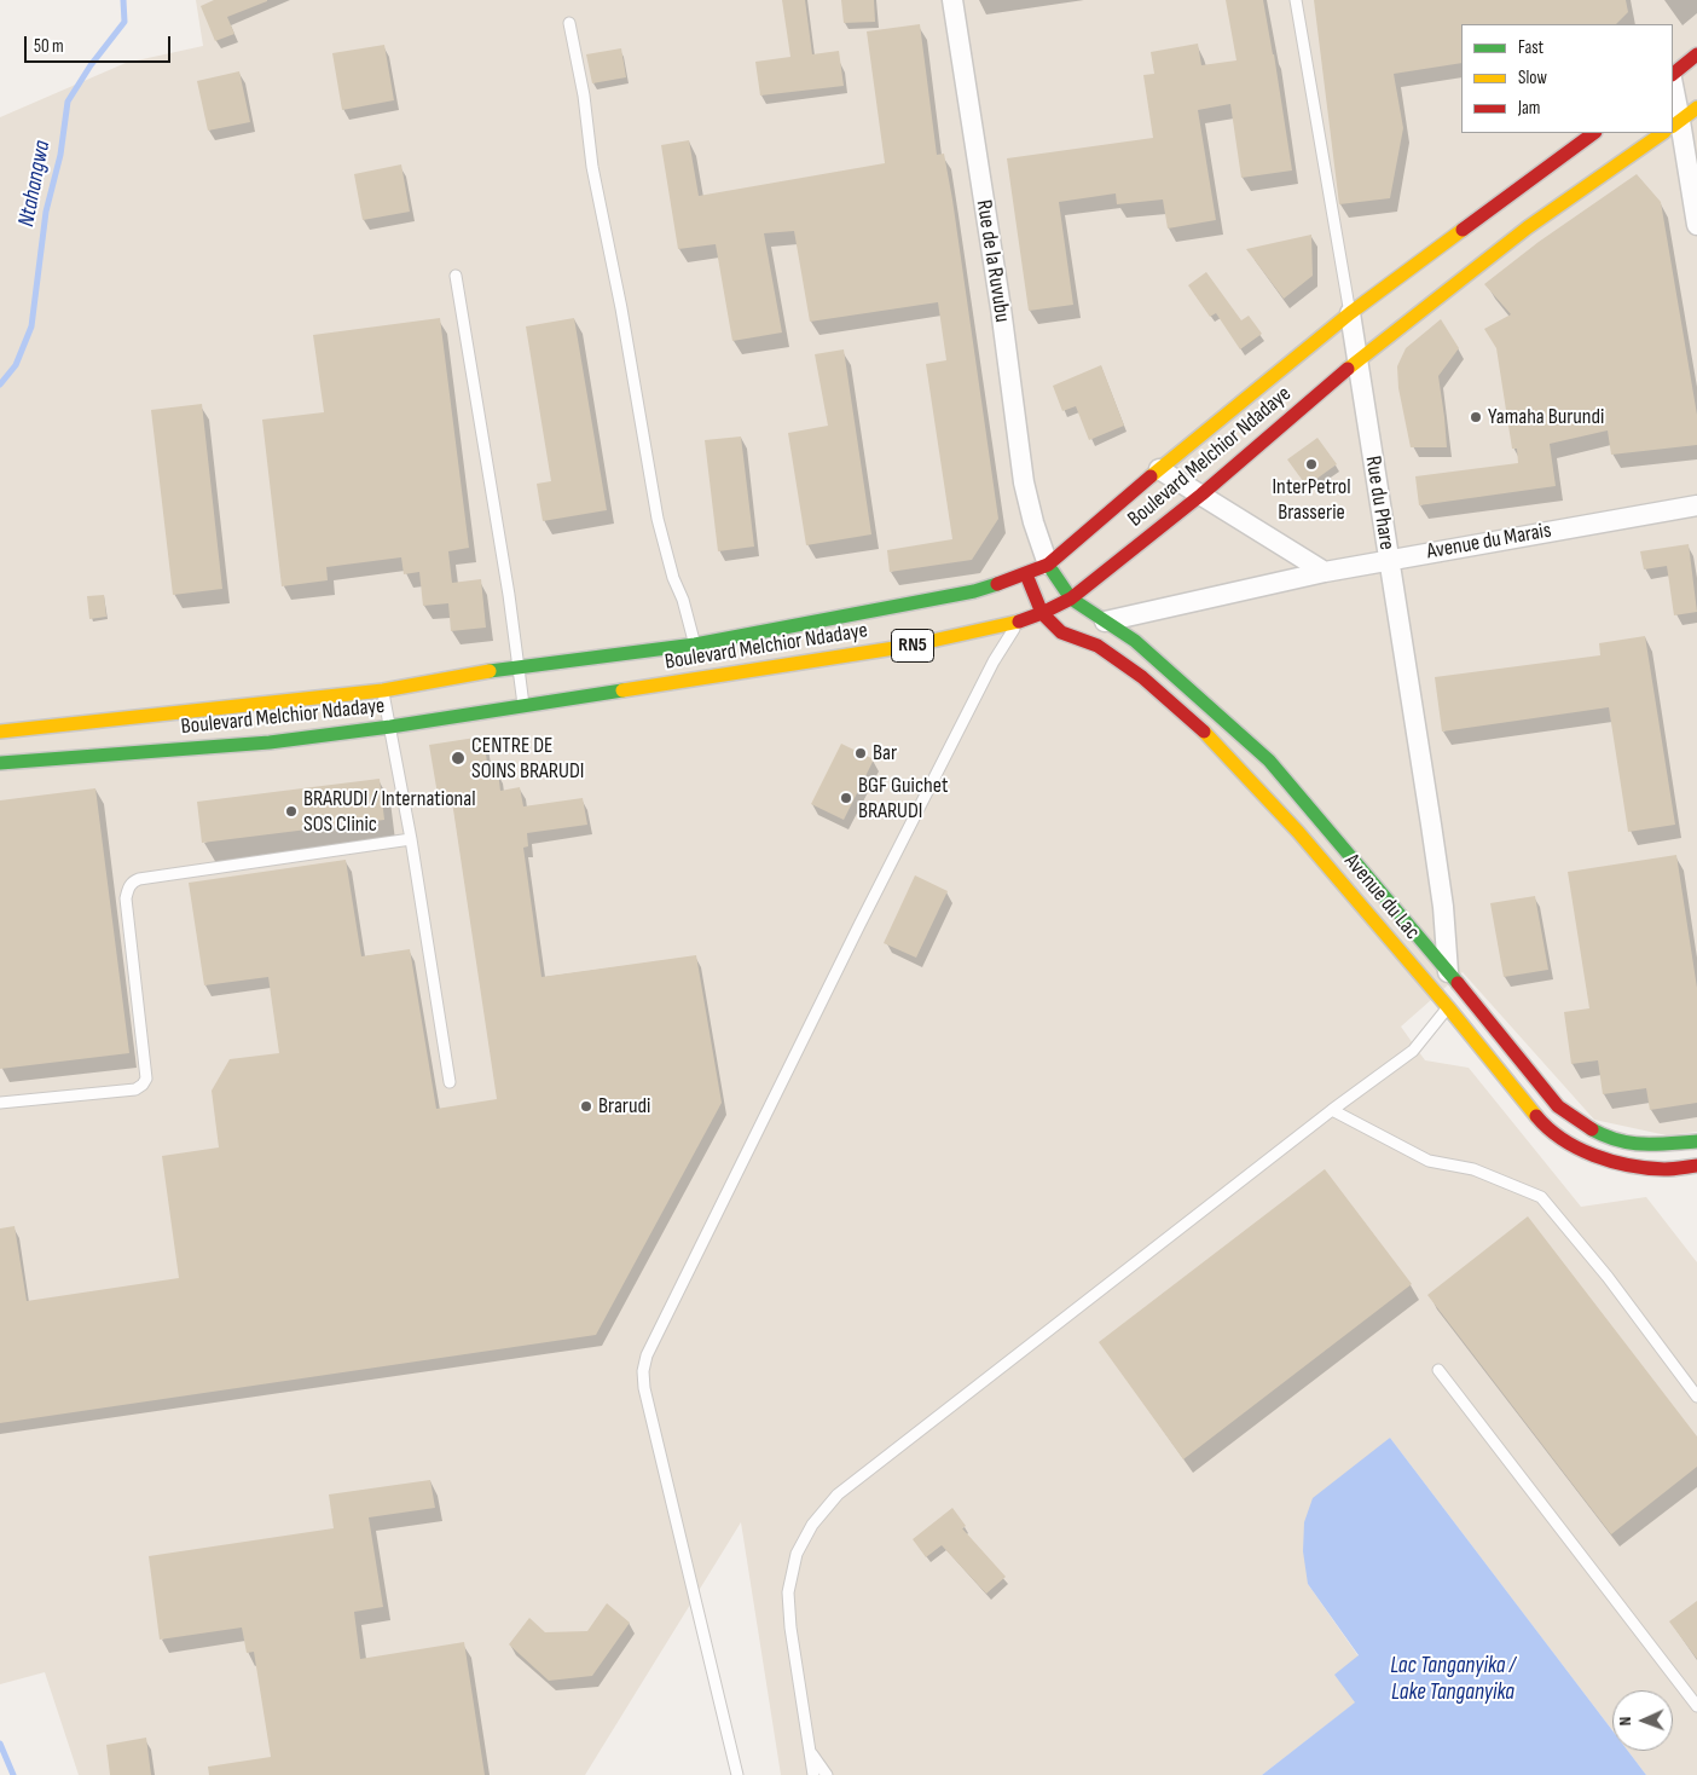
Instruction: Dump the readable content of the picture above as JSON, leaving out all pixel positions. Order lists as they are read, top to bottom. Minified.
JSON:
{"streets":{"main road":["Boulevard Melchior Ndadaye","RN5","Avenue du Lac"],"street":["Rue de la Ruvubu","Rue du Phare","Avenue du Marais"]},"crossings":[["Rue de la Ruvubu","Boulevard Melchior Ndadaye"],["Boulevard Melchior Ndadaye","Rue du Phare"],["Boulevard Melchior Ndadaye","Avenue du Lac"],["Rue du Phare","Avenue du Marais"],["Rue du Phare","Avenue du Lac"],["Avenue du Marais","Avenue du Lac"]],"water":["Ntahangwa","Lac Tanganyika / Lake Tanganyika"],"places":["Yamaha Burundi","InterPetrol Brasserie","Bar","CENTRE DE SOINS BRARUDI","BGF Guichet BRARUDI","BRARUDI / International SOS Clinic","Brarudi"],"legend":["Fast","Slow","Jam"],"scale_bar":"50 m","north":"left"}
